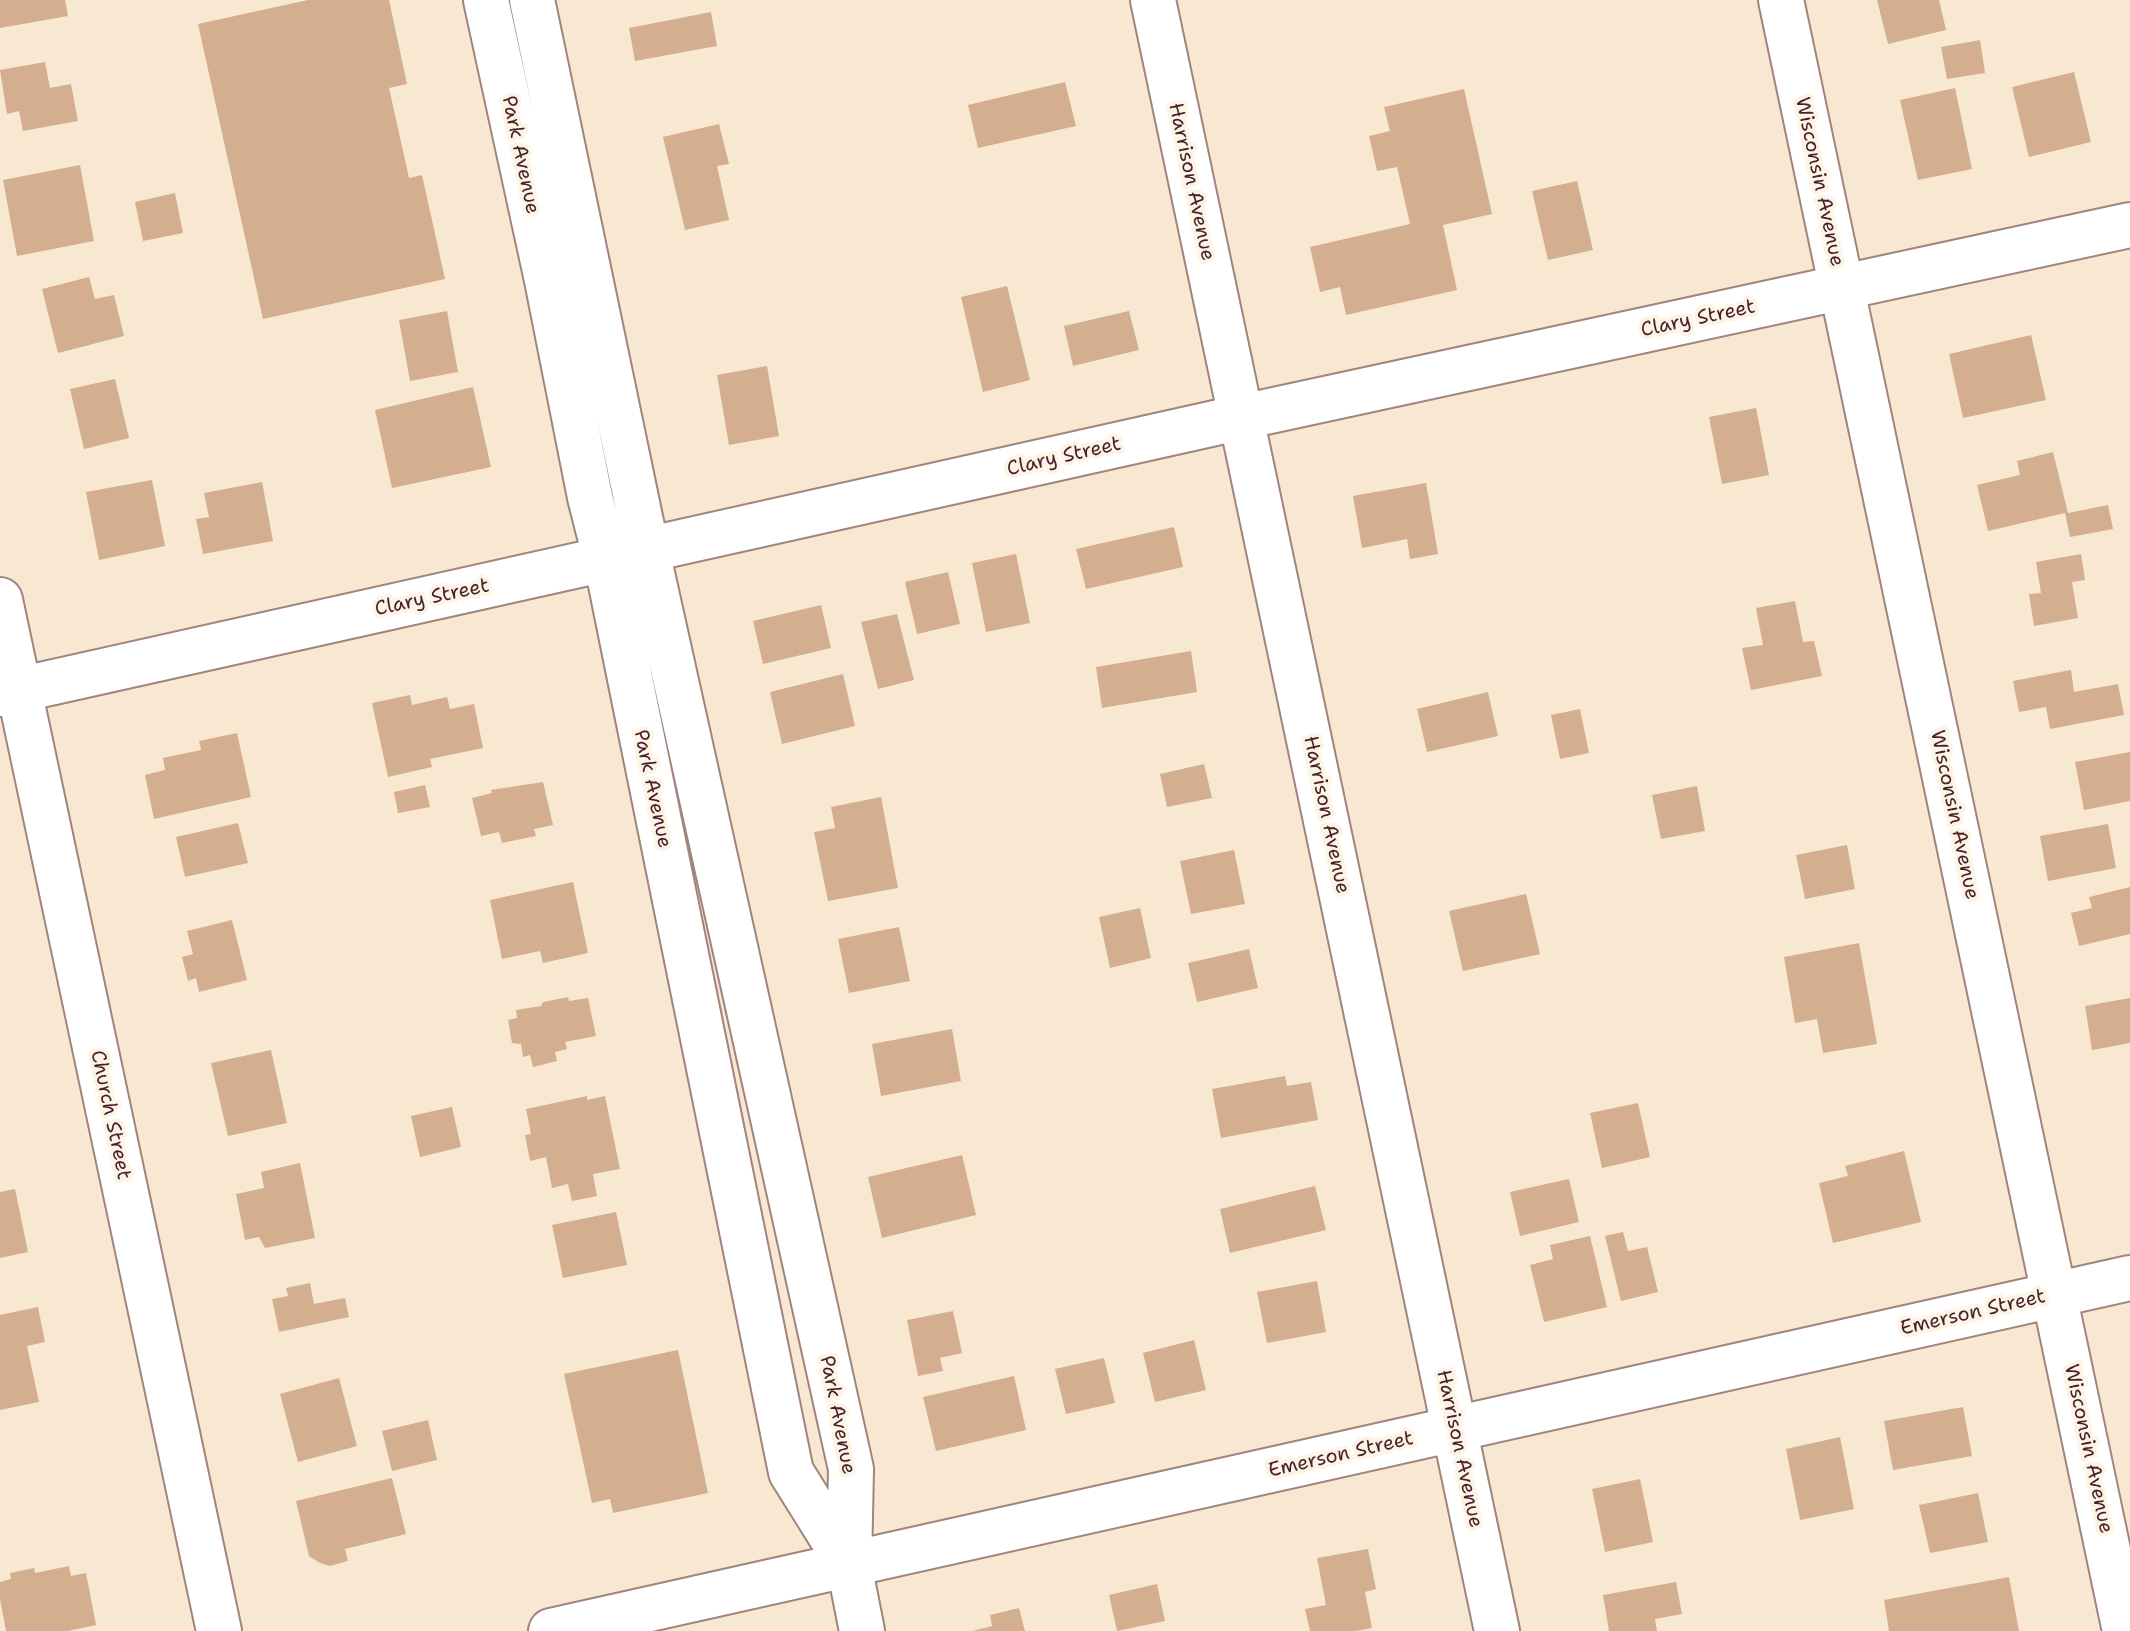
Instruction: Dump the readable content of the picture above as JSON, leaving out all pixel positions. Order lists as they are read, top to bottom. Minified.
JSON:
{"streets":{"street":["Park Avenue","Harrison Avenue","Wisconsin Avenue","Clary Street","Church Street","Emerson Street"]},"crossings":[["Park Avenue","Clary Street"],["Park Avenue","Emerson Street"],["Harrison Avenue","Clary Street"],["Harrison Avenue","Emerson Street"],["Wisconsin Avenue","Clary Street"],["Wisconsin Avenue","Emerson Street"],["Clary Street","Church Street"]]}
